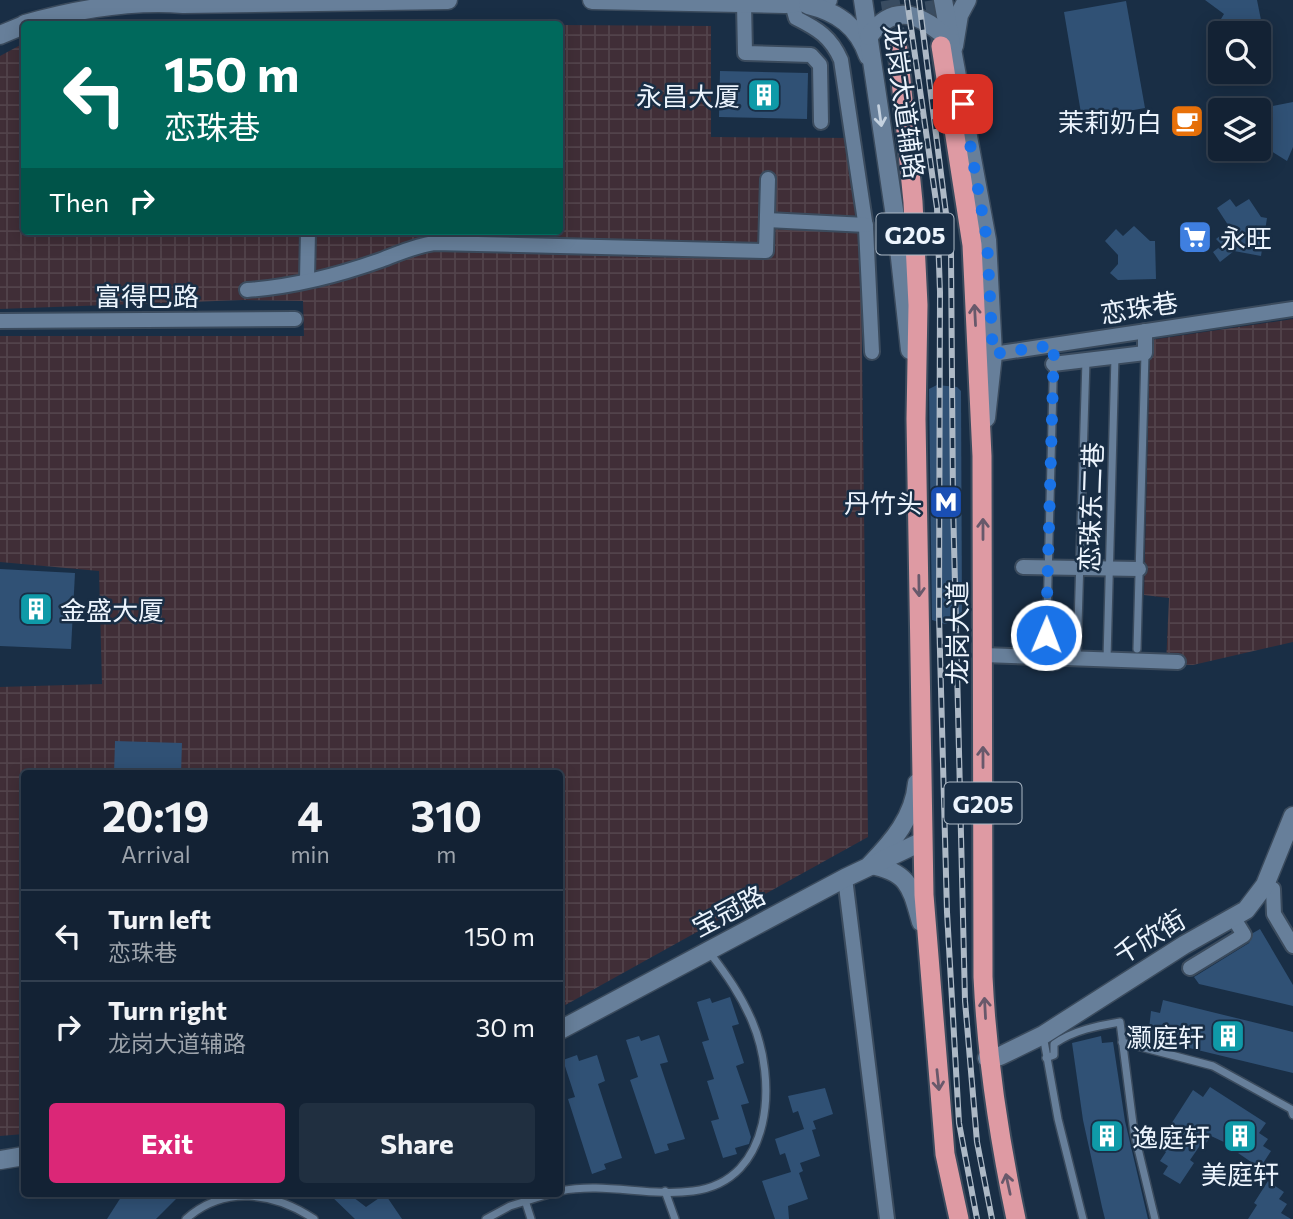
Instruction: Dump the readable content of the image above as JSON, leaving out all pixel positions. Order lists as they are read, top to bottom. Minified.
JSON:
{"streets":{"highway":["G205","龙岗大道"],"street":["龙岗大道辅路","富得巴路","恋珠巷","宝冠路","千欣街"],"lane":["恋珠东二巷"]},"crossings":[["龙岗大道辅路","恋珠巷"],["龙岗大道辅路","龙岗大道"],["龙岗大道","宝冠路"],["龙岗大道","千欣街"]],"places":{"building":["永昌大厦","金盛大厦","灏庭轩","逸庭轩","美庭轩"],"cafe":["茉莉奶白"],"supermarket":["永旺"],"metro station":["丹竹头"]},"page":{"turn":["150 m","恋珠巷"],"then":"Then","eta":["20:19","Arrival","4","min","310","m"],"list":[{"name":"Turn left","note":"恋珠巷","value":"150 m"},{"name":"Turn right","note":"龙岗大道辅路","value":"30 m"}],"buttons":["Exit","Share"]}}
